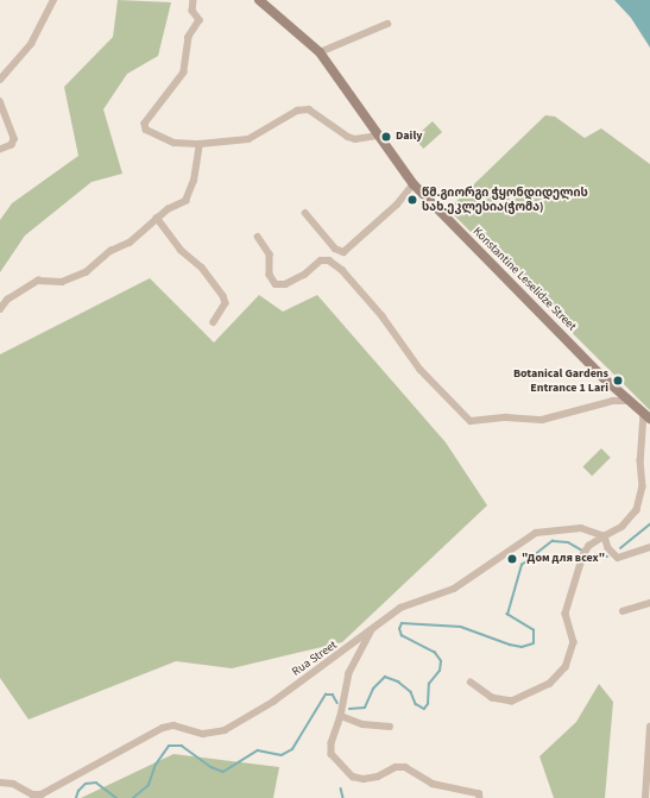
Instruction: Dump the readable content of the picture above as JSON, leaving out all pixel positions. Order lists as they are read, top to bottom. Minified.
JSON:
{"streets":{"main road":["Konstantine Leselidze Street"],"street":["Rua Street"]},"places":["Daily","წმ.გიორგი ჭყონდიდელის სახ.ეკლესია(ჭომა)","Botanical Gardens Entrance 1 Lari","\"Дом для всех\""]}
